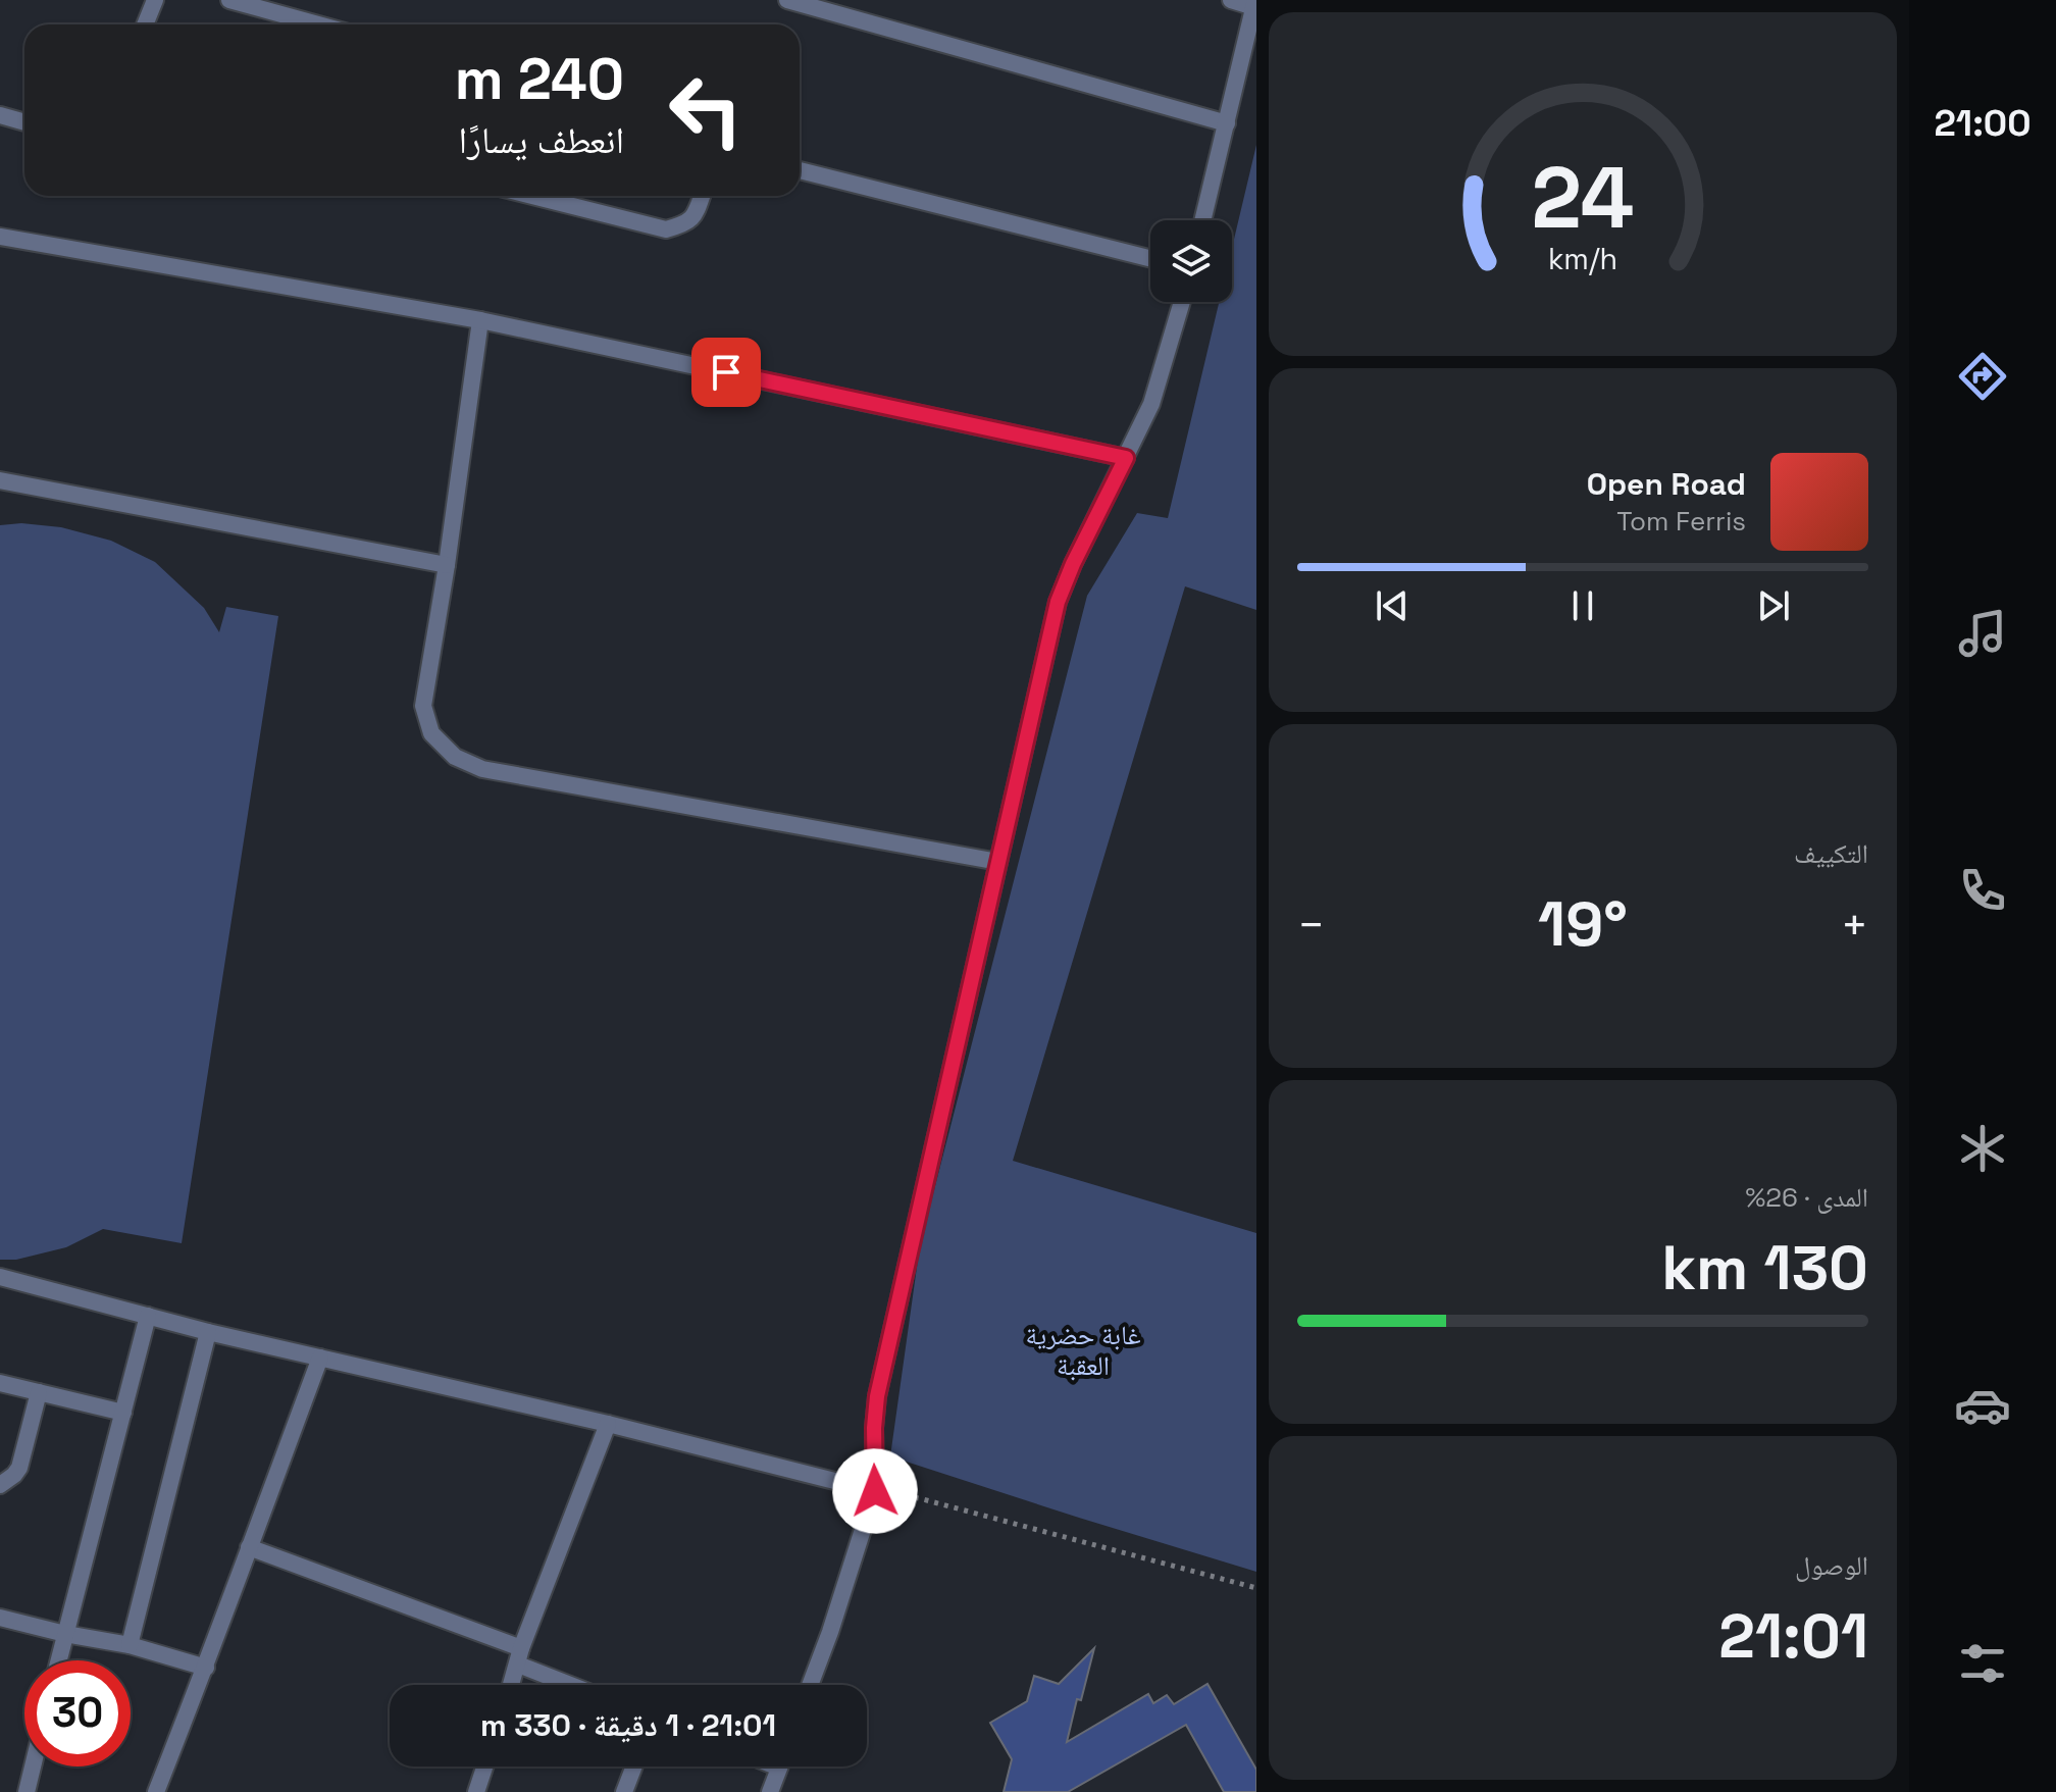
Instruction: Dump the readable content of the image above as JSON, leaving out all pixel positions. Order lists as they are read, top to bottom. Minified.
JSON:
{"parks":["غابة حضرية العقبة"],"page":{"tabs":"21:00","turn":["240 m","انعطف يسارًا"],"song":["Open Road","Tom Ferris"],"tile":["التكييف",["المدى · 26%","130 km"],["الوصول","21:01"]],"heat":["−","19°","+"],"limit":"30","trip":"21:01 · 1 دقيقة · 330 m","gauge":["24","km/h"]}}
